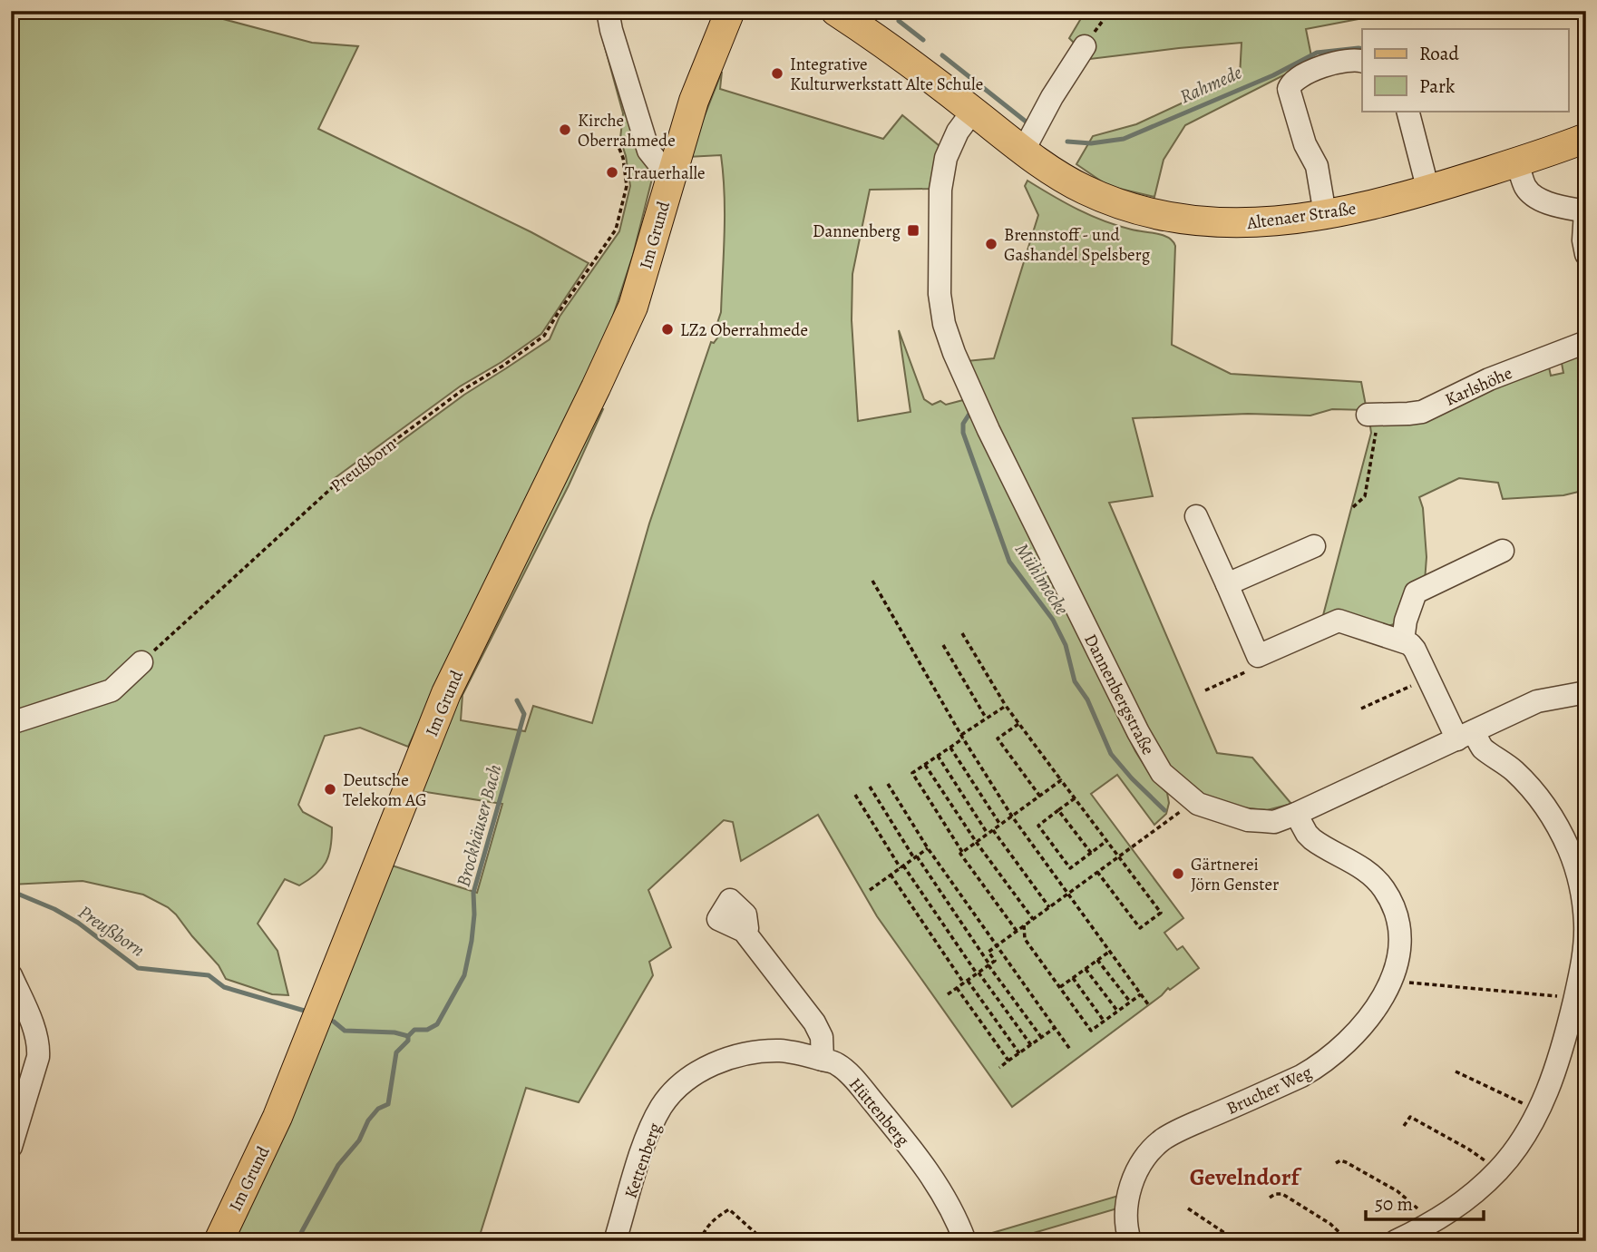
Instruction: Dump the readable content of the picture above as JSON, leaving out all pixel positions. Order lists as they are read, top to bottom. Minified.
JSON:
{"streets":{"main road":["Altenaer Straße","Im Grund"],"street":["Karlshöhe","Dannenbergstraße","Brucher Weg","Hüttenberg","Kettenberg"],"path":["Preußborn"]},"crossings":[["Altenaer Straße","Dannenbergstraße"],["Dannenbergstraße","Brucher Weg"],["Hüttenberg","Kettenberg"]],"districts":["Gevelndorf"],"water":["Rahmede","Mühlmecke","Brockhäuser Bach","Preußborn"],"places":{"other":["Integrative Kulturwerkstatt Alte Schule","Kirche Oberrahmede","Trauerhalle","Brennstoff - und Gashandel Spelsberg","LZ2 Oberrahmede","Deutsche Telekom AG","Gärtnerei Jörn Genster"],"transit":["Dannenberg"]},"legend":["Road","Park"],"scale_bar":"50 m"}
